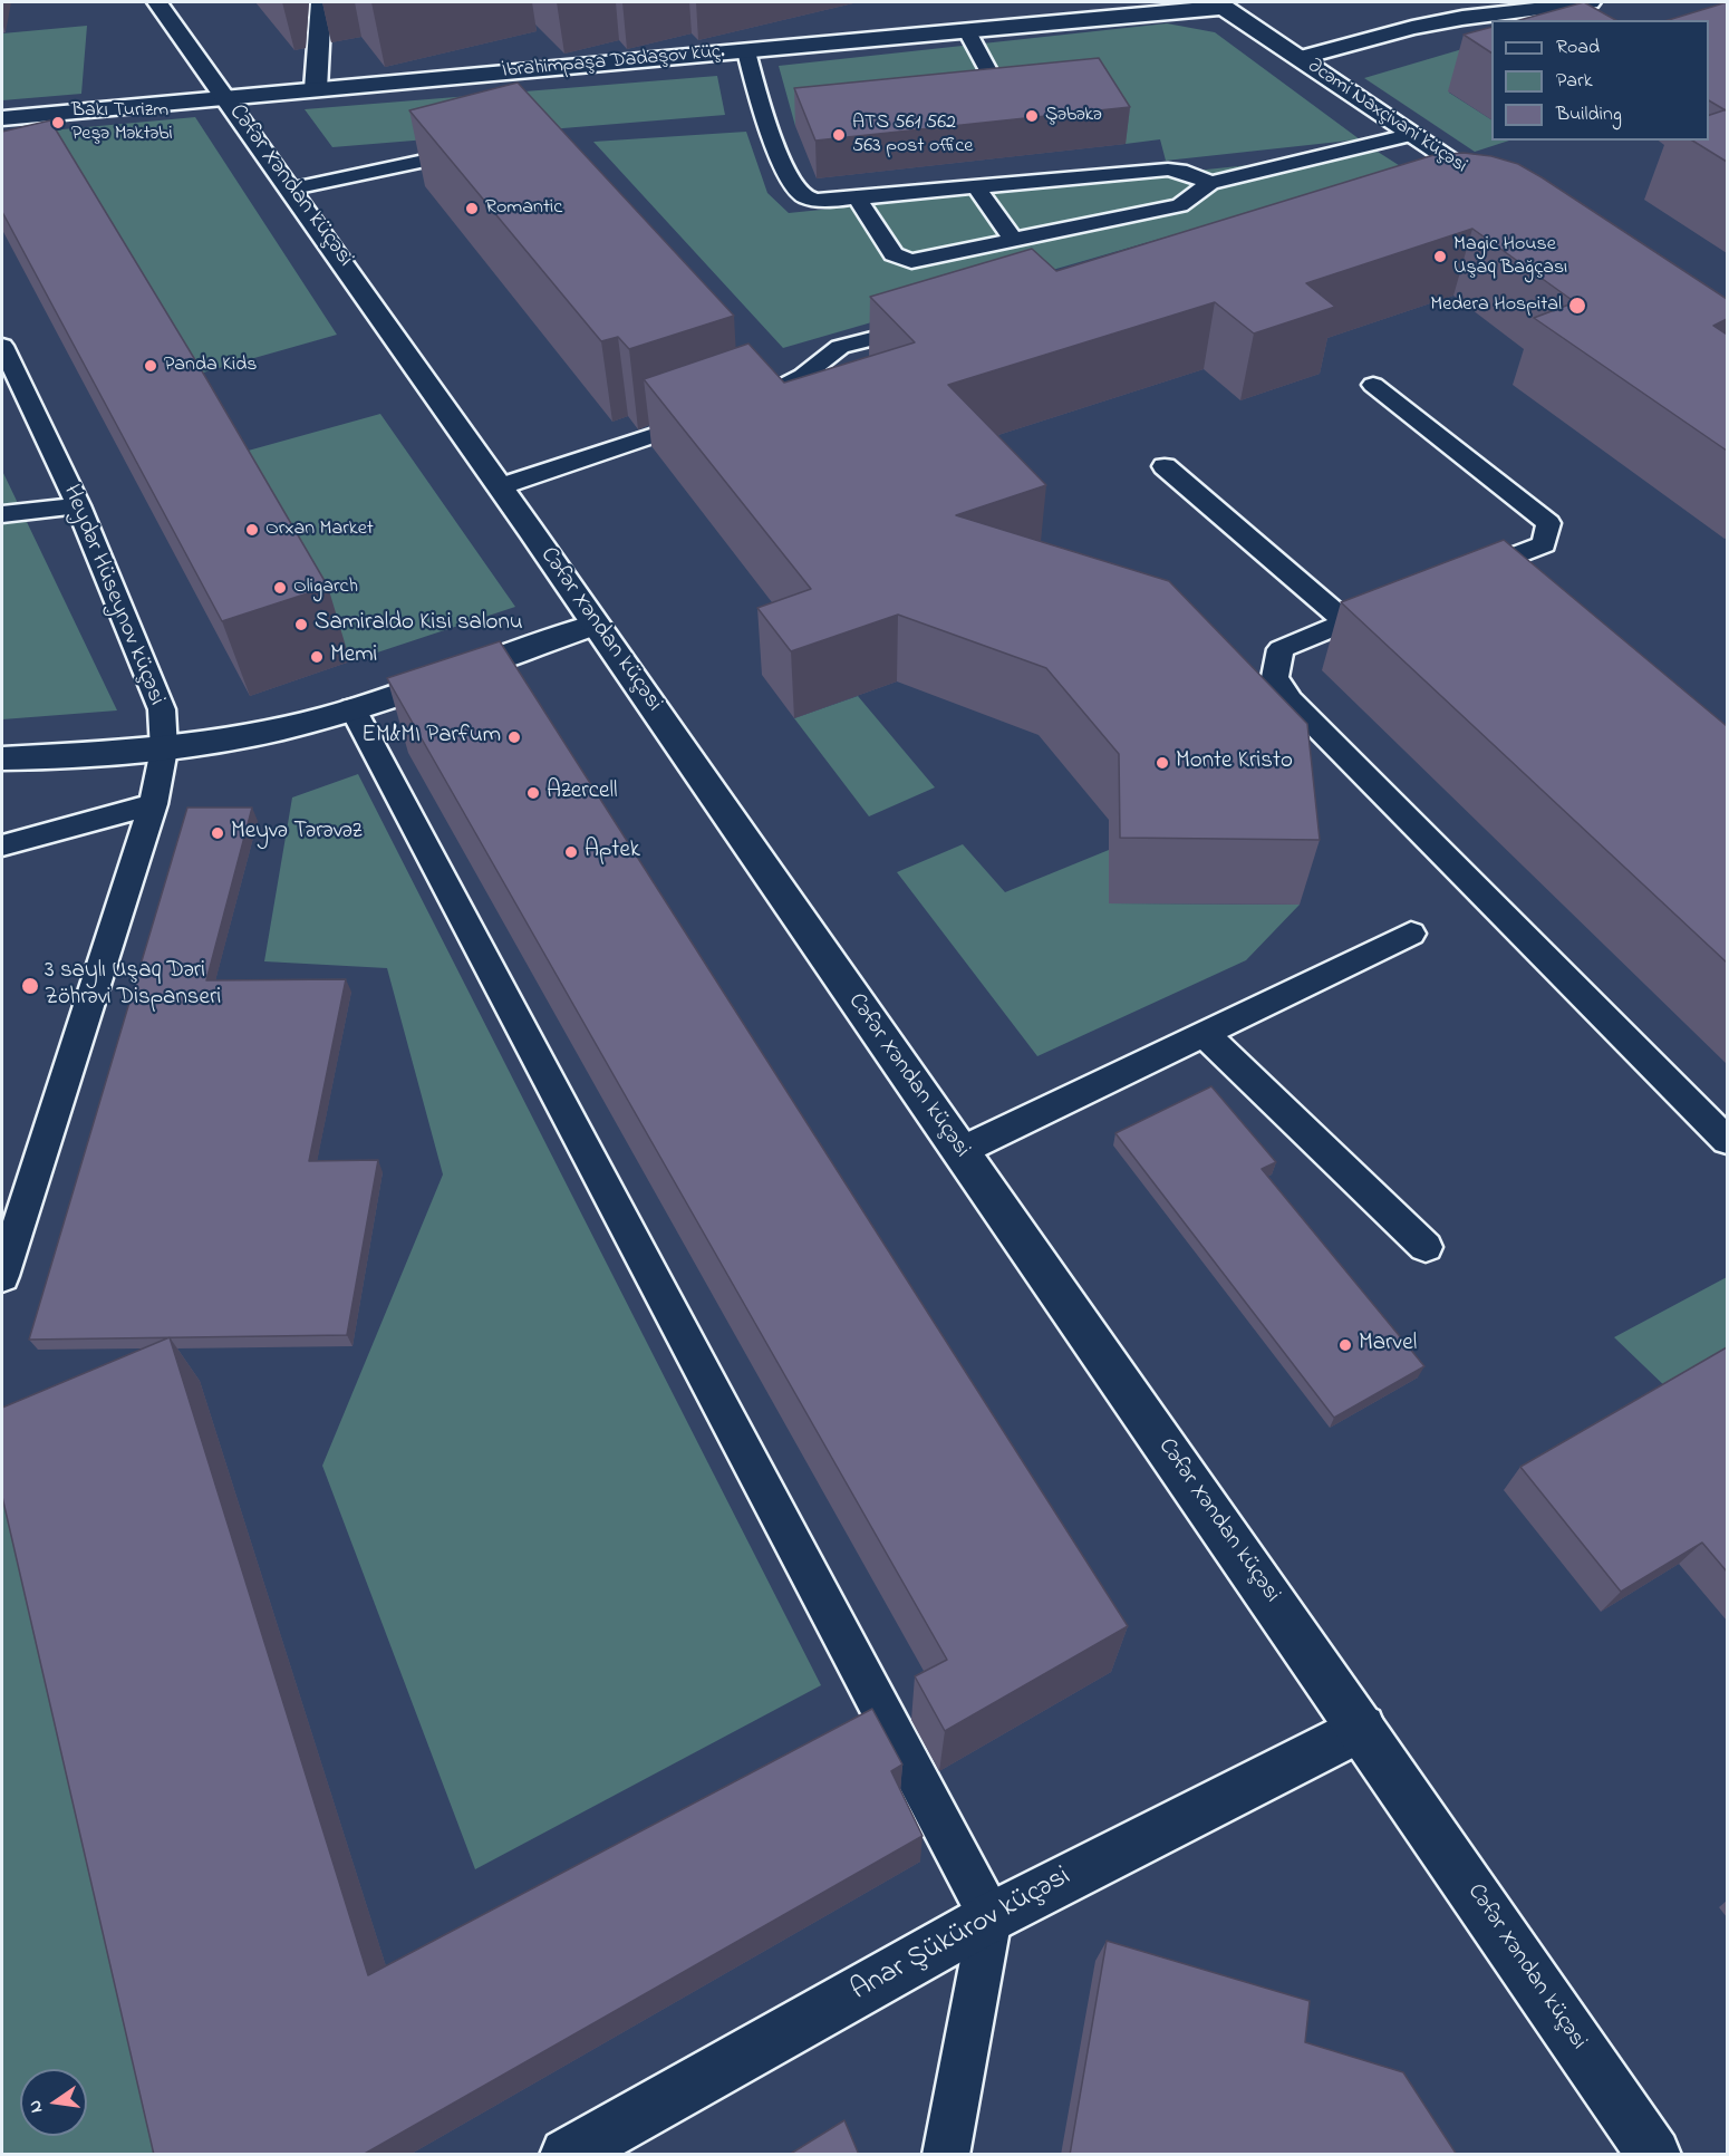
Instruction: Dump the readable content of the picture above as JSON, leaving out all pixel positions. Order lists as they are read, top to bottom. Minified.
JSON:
{"streets":{"street":["İbrahimpaşa Dadaşov küç.","Əcəmi Naxçivani küçəsi","Cəfər Xəndan küçəsi","Anar Şükürov küçəsi"],"lane":["Heydər Hüseynov küçəsi"]},"crossings":[["İbrahimpaşa Dadaşov küç.","Əcəmi Naxçivani küçəsi"],["İbrahimpaşa Dadaşov küç.","Cəfər Xəndan küçəsi"],["Cəfər Xəndan küçəsi","Anar Şükürov küçəsi"]],"places":["Şəbəkə","Bakı Turizm Peşə Məktəbi","ATS 561 562 563 post office","Romantic","Magic House Uşaq Bağçası","Medera Hospital","Panda Kids","Orxan Market","Oligarch","Samiraldo Kisi salonu","Memi","EM&MI Parfum","Monte Kristo","Azercell","Meyvə Tərəvəz","Aptek","3 saylı Uşaq Dəri Zöhrəvi Dispanseri","Marvel"],"legend":["Road","Park","Building"],"north":"left"}
